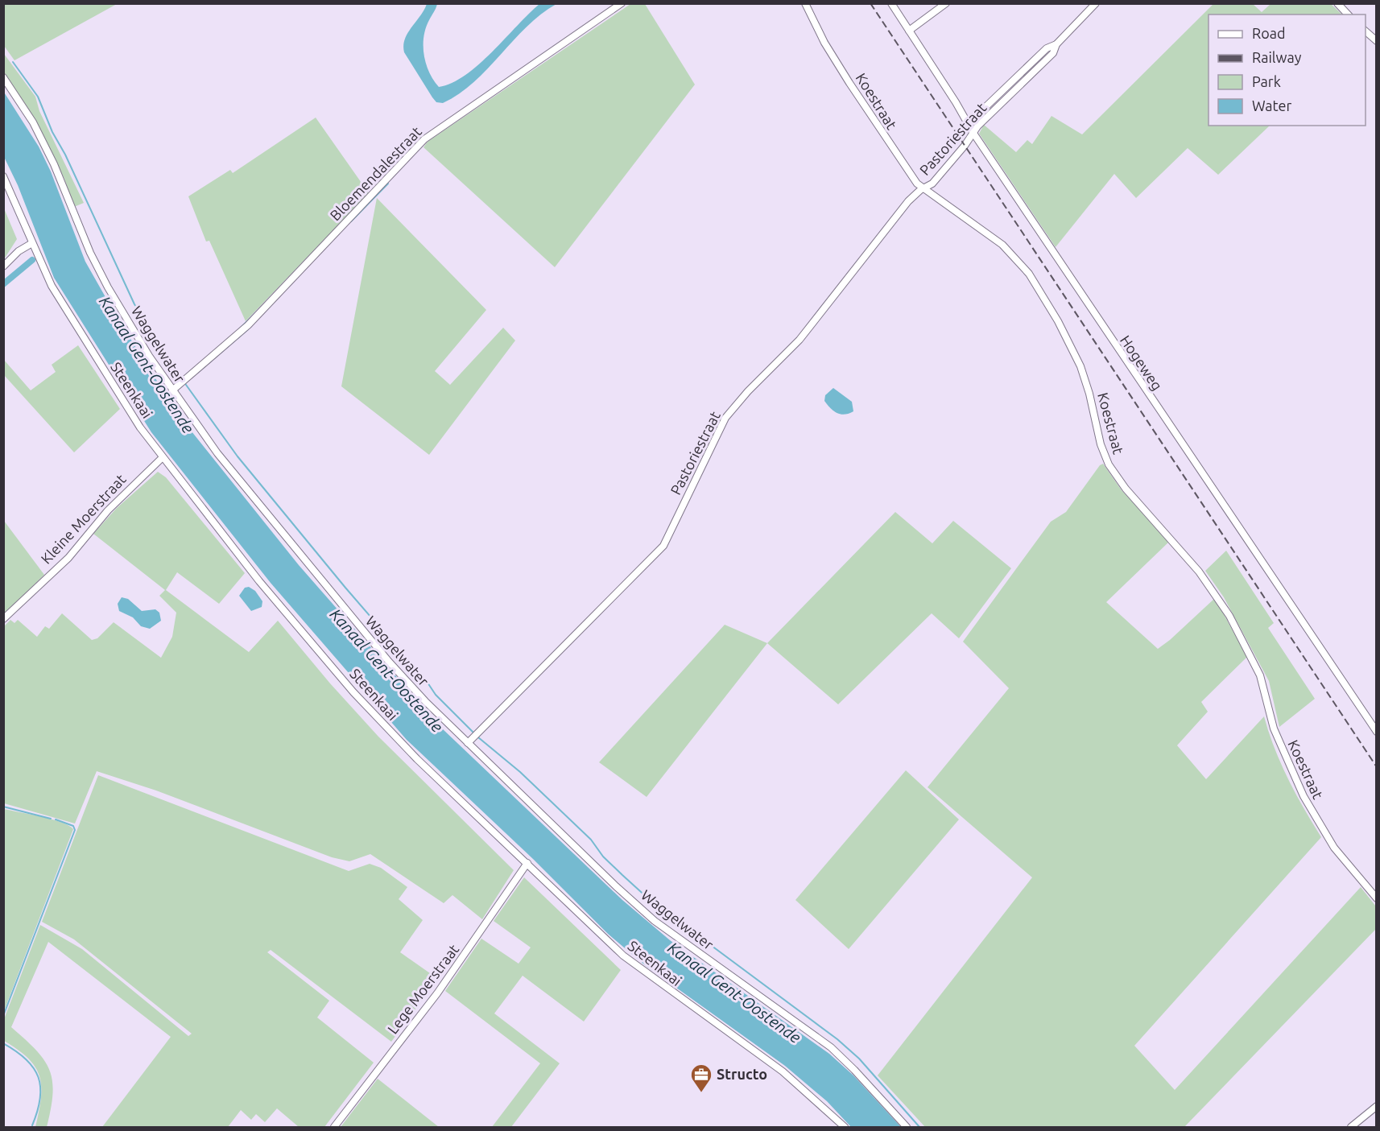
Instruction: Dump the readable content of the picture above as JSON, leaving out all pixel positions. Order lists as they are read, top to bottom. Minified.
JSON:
{"streets":{"street":["Koestraat","Pastoriestraat","Bloemendalestraat","Waggelwater","Hogeweg","Steenkaai","Kleine Moerstraat","Lege Moerstraat"]},"crossings":[["Koestraat","Pastoriestraat"],["Pastoriestraat","Waggelwater"],["Pastoriestraat","Hogeweg"],["Bloemendalestraat","Waggelwater"],["Steenkaai","Kleine Moerstraat"],["Steenkaai","Lege Moerstraat"]],"water":["Kanaal Gent-Oostende"],"places":{"office":["Structo"]},"legend":["Road","Railway","Park","Water"]}
